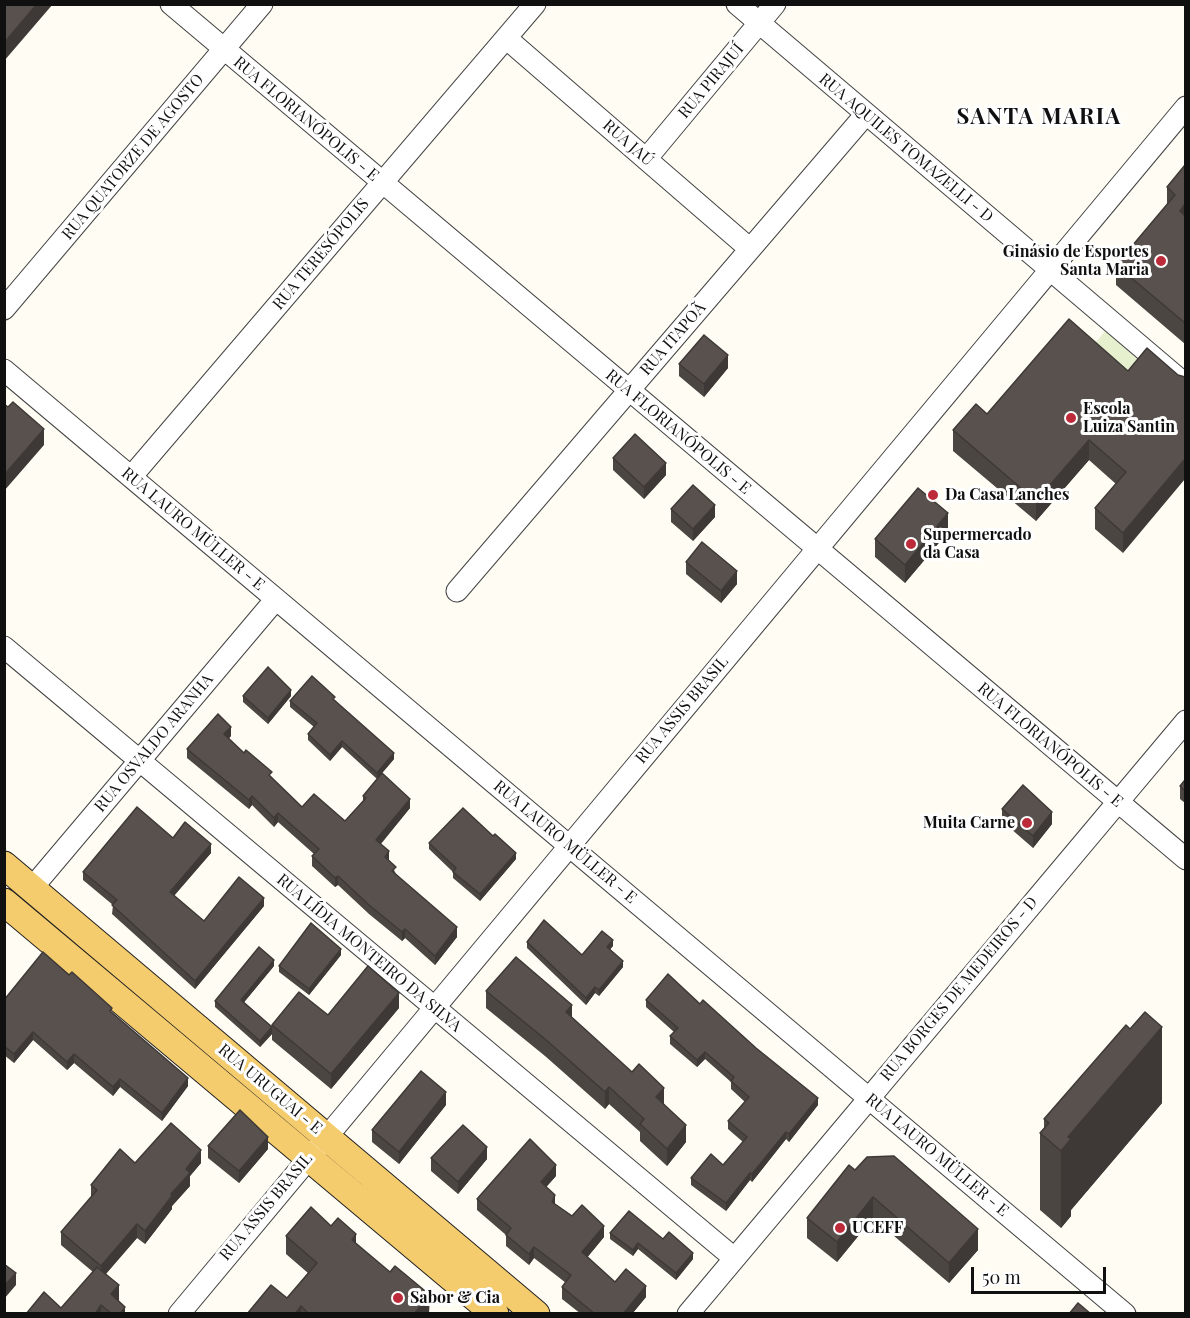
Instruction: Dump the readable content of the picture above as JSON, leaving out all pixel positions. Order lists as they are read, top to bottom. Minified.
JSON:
{"streets":{"main road":["RUA URUGUAI - E"],"street":["RUA PIRAJUÍ","RUA FLORIANÓPOLIS - E","RUA JAÚ","RUA AQUILES TOMAZELLI - D","RUA QUATORZE DE AGOSTO","RUA TERESÓPOLIS","RUA ITAPOÃ","RUA LAURO MÜLLER - E","RUA ASSIS BRASIL","RUA OSVALDO ARANHA","RUA LÍDIA MONTEIRO DA SILVA","RUA BORGES DE MEDEIROS - D"]},"crossings":[["RUA PIRAJUÍ","RUA JAÚ"],["RUA PIRAJUÍ","RUA AQUILES TOMAZELLI - D"],["RUA FLORIANÓPOLIS - E","RUA QUATORZE DE AGOSTO"],["RUA FLORIANÓPOLIS - E","RUA TERESÓPOLIS"],["RUA FLORIANÓPOLIS - E","RUA ITAPOÃ"],["RUA FLORIANÓPOLIS - E","RUA ASSIS BRASIL"],["RUA FLORIANÓPOLIS - E","RUA BORGES DE MEDEIROS - D"],["RUA JAÚ","RUA TERESÓPOLIS"],["RUA JAÚ","RUA ITAPOÃ"],["RUA AQUILES TOMAZELLI - D","RUA ITAPOÃ"],["RUA AQUILES TOMAZELLI - D","RUA ASSIS BRASIL"],["RUA TERESÓPOLIS","RUA LAURO MÜLLER - E"],["RUA LAURO MÜLLER - E","RUA ASSIS BRASIL"],["RUA LAURO MÜLLER - E","RUA OSVALDO ARANHA"],["RUA LAURO MÜLLER - E","RUA BORGES DE MEDEIROS - D"],["RUA ASSIS BRASIL","RUA LÍDIA MONTEIRO DA SILVA"],["RUA ASSIS BRASIL","RUA URUGUAI - E"],["RUA OSVALDO ARANHA","RUA LÍDIA MONTEIRO DA SILVA"],["RUA OSVALDO ARANHA","RUA URUGUAI - E"],["RUA LÍDIA MONTEIRO DA SILVA","RUA BORGES DE MEDEIROS - D"]],"districts":["SANTA MARIA"],"places":["Ginásio de Esportes Santa Maria","Escola Luiza Santin","Da Casa Lanches","Supermercado da Casa","Muita Carne","UCEFF","Sabor & Cia"],"scale_bar":"50 m"}
